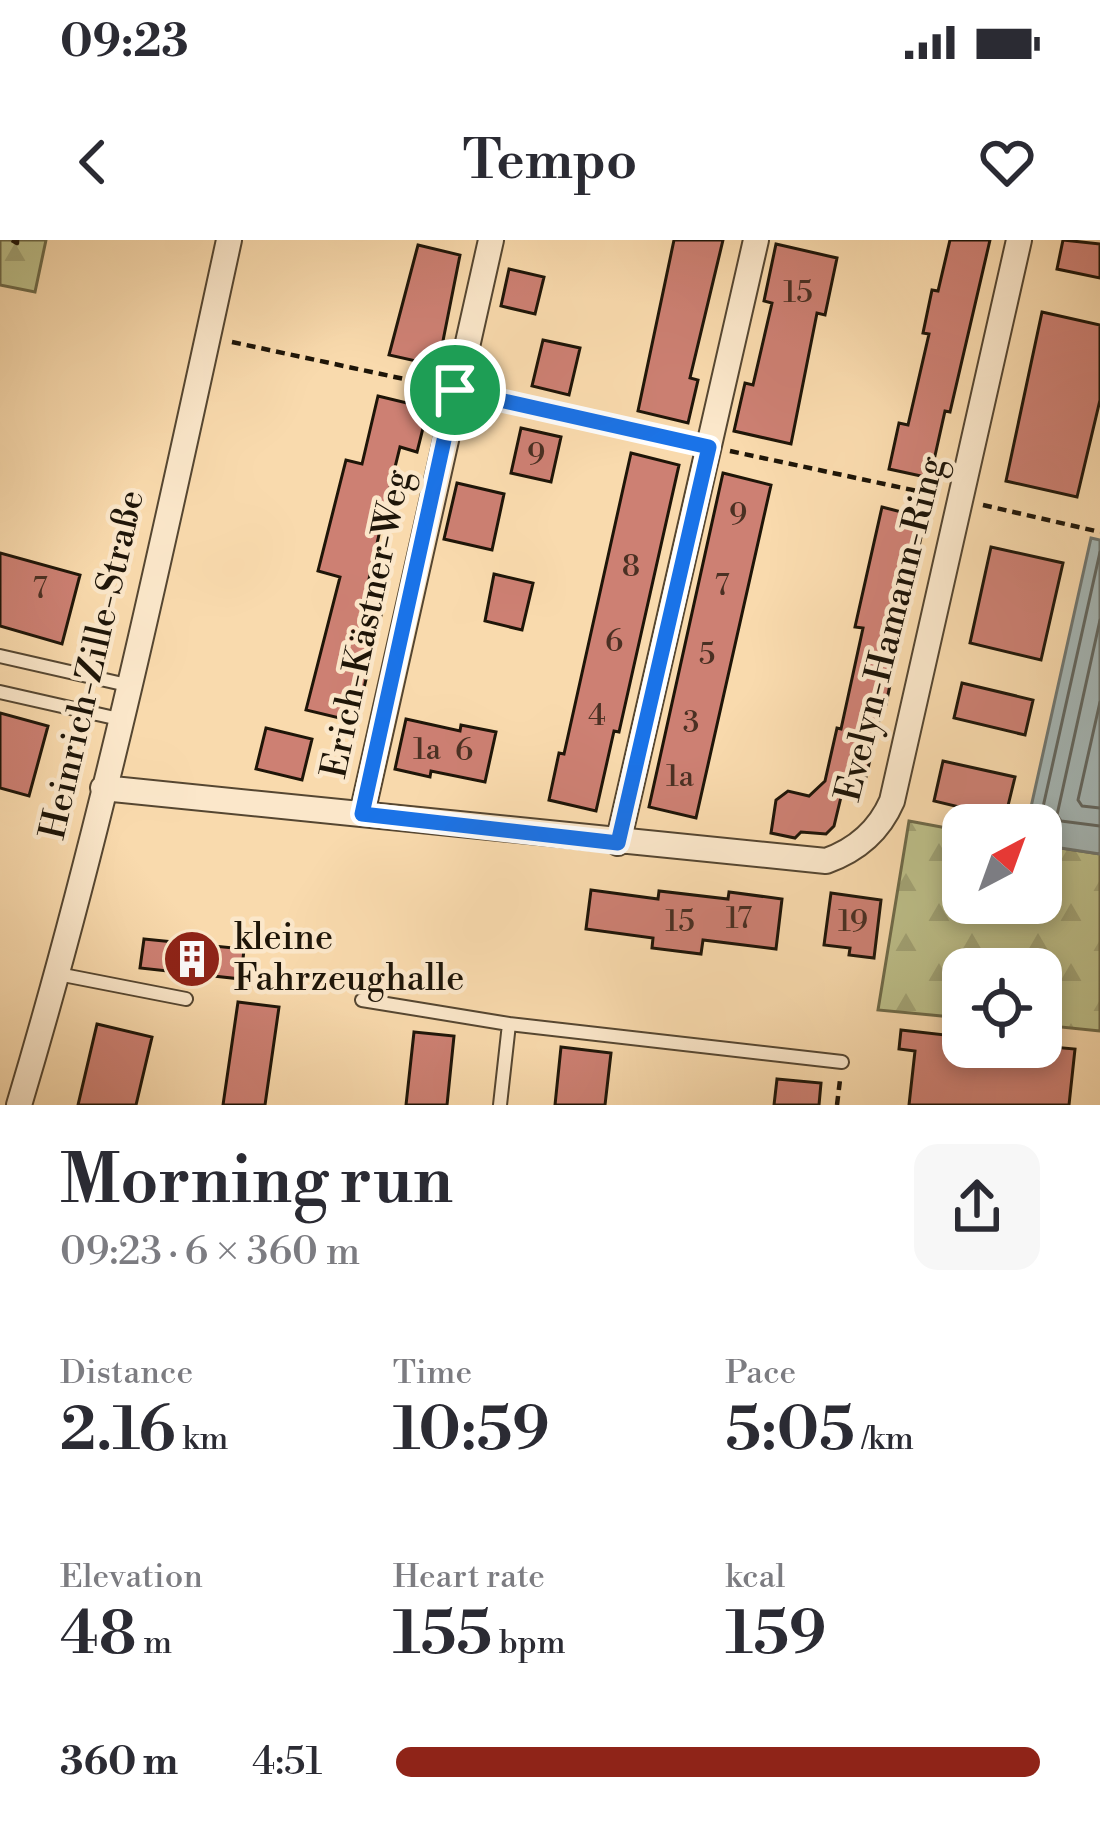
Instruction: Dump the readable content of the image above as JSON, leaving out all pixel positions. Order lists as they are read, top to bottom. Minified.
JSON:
{"streets":{"street":["Erich-Kästner-Weg","Evelyn-Hamann-Ring","Heinrich-Zille-Straße"]},"crossings":[["Erich-Kästner-Weg","Evelyn-Hamann-Ring"],["Evelyn-Hamann-Ring","Heinrich-Zille-Straße"]],"places":{"building":["kleine Fahrzeughalle"]},"house_numbers":["15","9","9","8","7","7","6","5","4","3","1a","6","1a","17","15","19"],"north":"top right","page":{"status":"09:23","header":"Tempo","heading":["Morning run","09:23 · 6 × 360 m"],"stats":[["Distance","2.16 km"],["Time","10:59"],["Pace","5:05 /km"],["Elevation","48 m"],["Heart rate","155 bpm"],["kcal","159"]],"list":[{"name":"360 m","note":"4:51"}]}}
